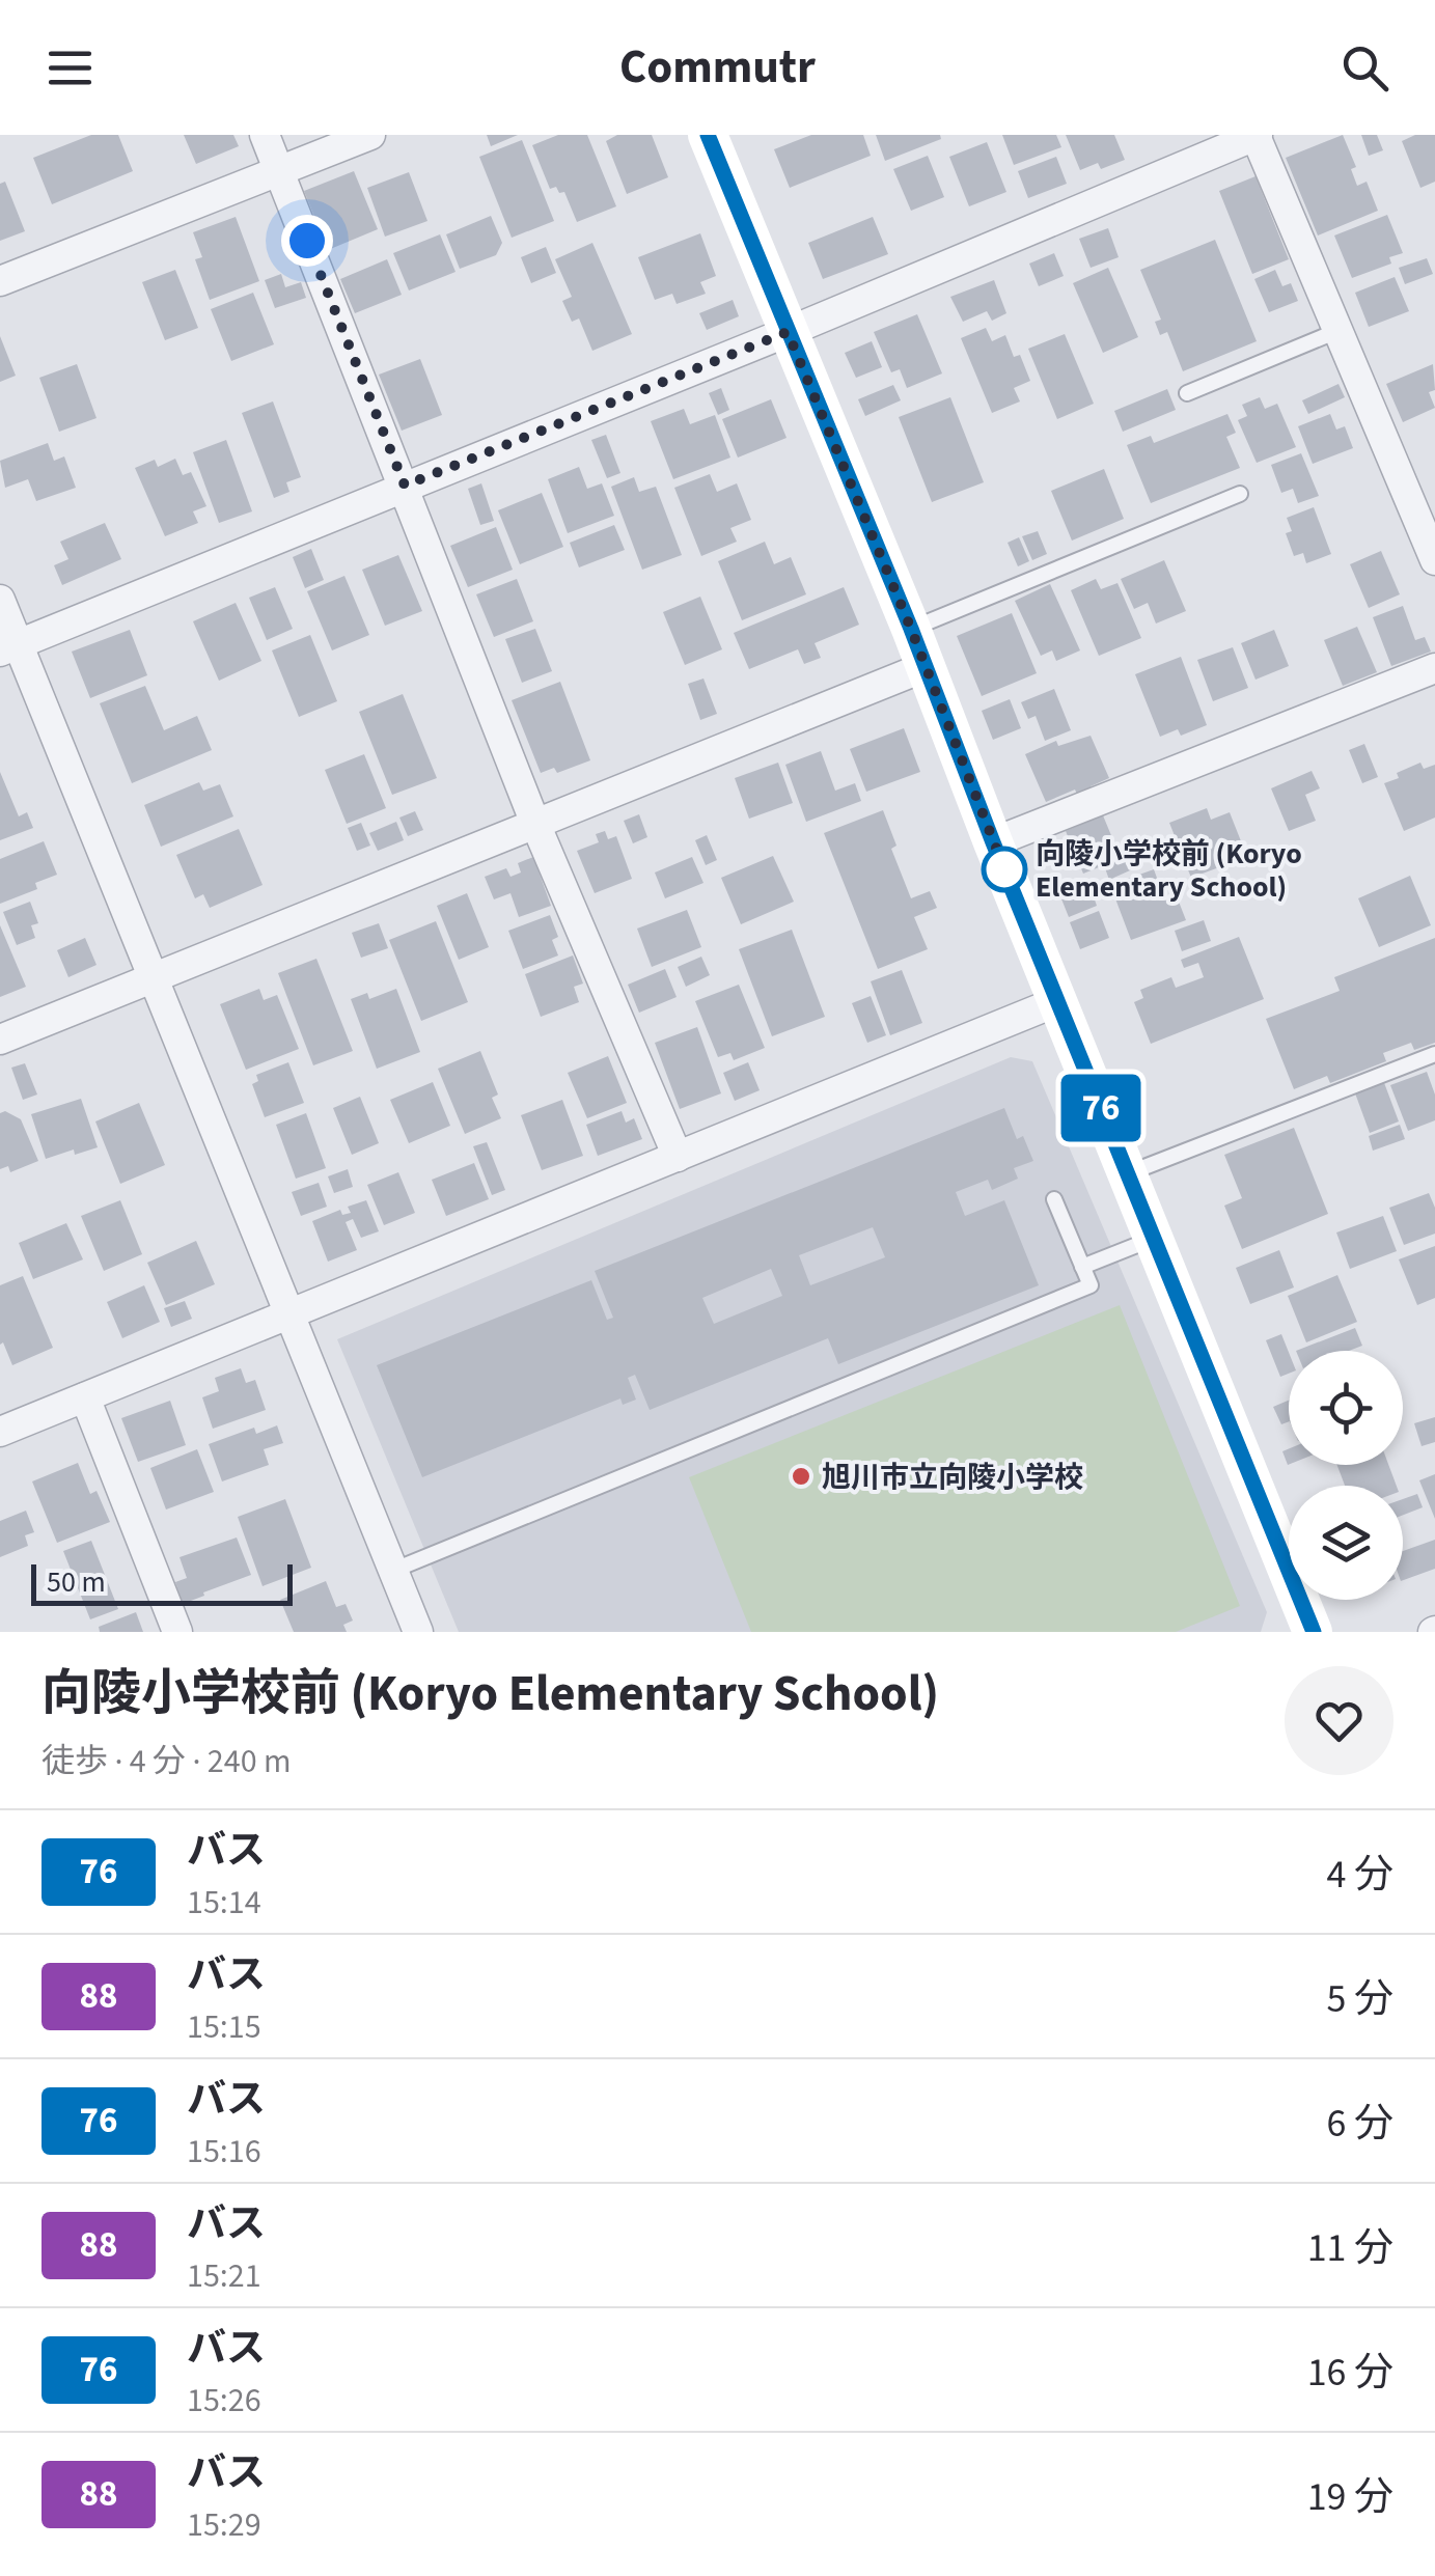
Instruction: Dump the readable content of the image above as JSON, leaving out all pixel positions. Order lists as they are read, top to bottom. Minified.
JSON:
{"places":["向陵小学校前 (Koryo Elementary School)","旭川市立向陵小学校"],"lines":["bus line 76"],"scale_bar":"50 m","page":{"header":"Commutr","on_map":"76","scale":"50 m","heading":["向陵小学校前 (Koryo Elementary School)","徒歩 · 4 分 · 240 m"],"list":[{"mark":"76","name":"バス","note":"15:14","value":"4 分"},{"mark":"88","name":"バス","note":"15:15","value":"5 分"},{"mark":"76","name":"バス","note":"15:16","value":"6 分"},{"mark":"88","name":"バス","note":"15:21","value":"11 分"},{"mark":"76","name":"バス","note":"15:26","value":"16 分"},{"mark":"88","name":"バス","note":"15:29","value":"19 分"}]}}
